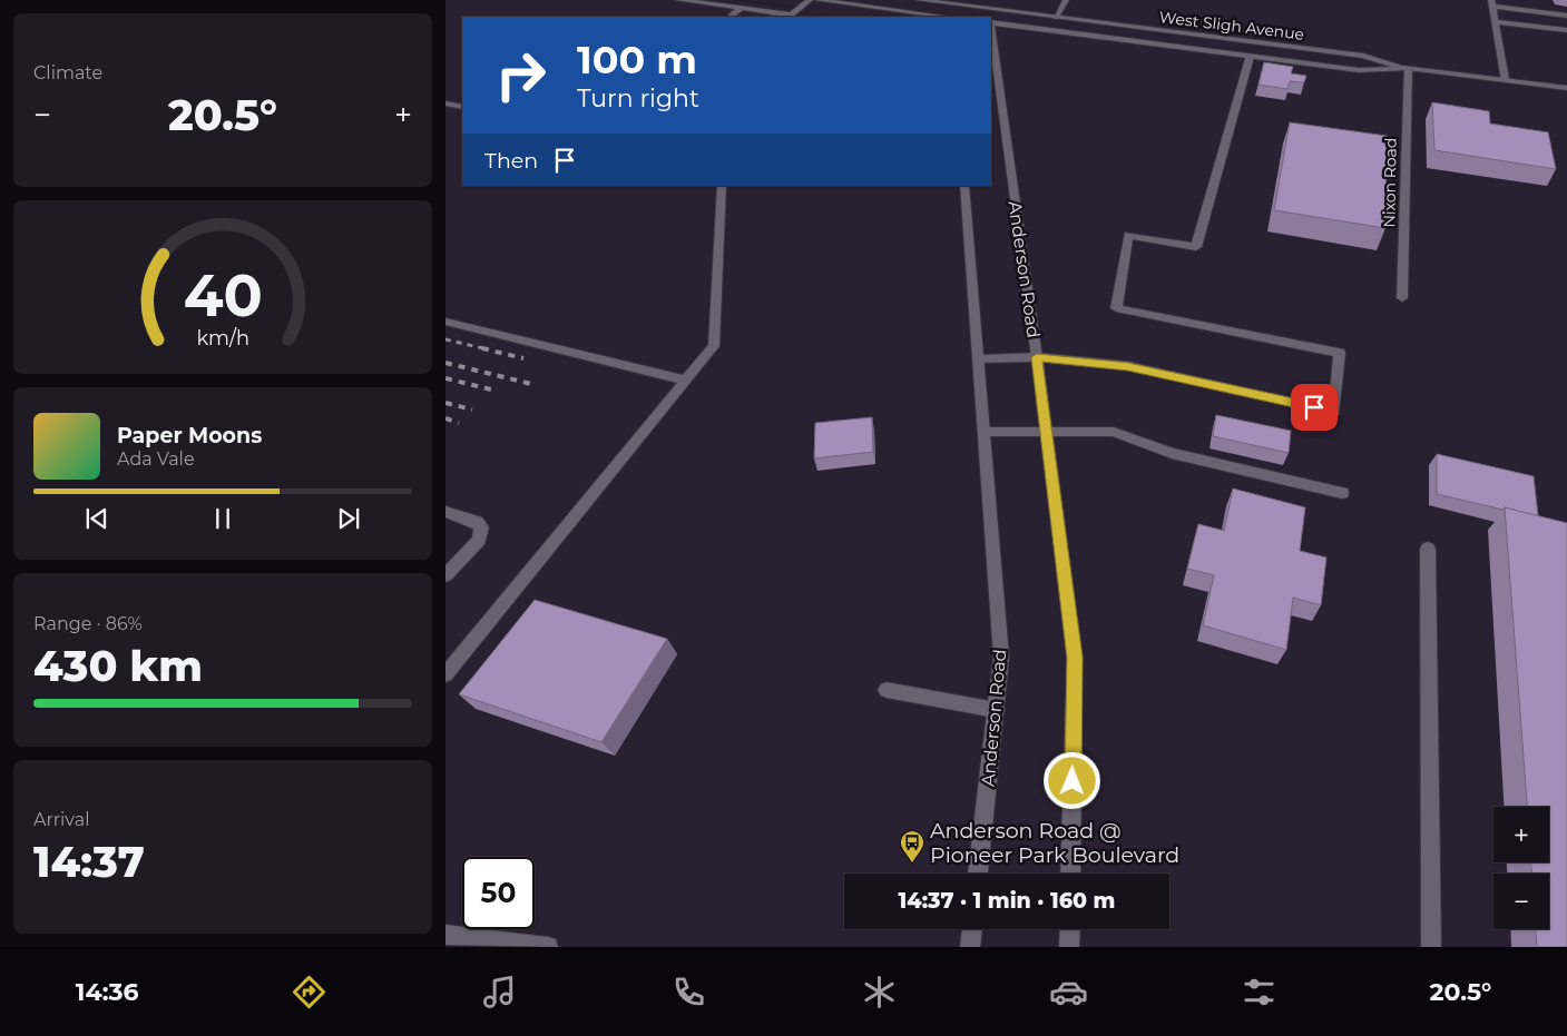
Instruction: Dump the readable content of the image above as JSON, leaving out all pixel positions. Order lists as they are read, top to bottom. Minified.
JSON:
{"streets":{"main road":["West Sligh Avenue","Nixon Road","Anderson Road"]},"crossings":[["West Sligh Avenue","Nixon Road"],["West Sligh Avenue","Anderson Road"]],"places":{"bus stop":["Anderson Road @ Pioneer Park Boulevard"]},"page":{"tile":["Climate",["Range · 86%","430 km"],["Arrival","14:37"]],"turn":["100 m","Turn right"],"heat":["−","20.5°","+"],"then":"Then","song":["Paper Moons","Ada Vale"],"map_buttons":["+","−"],"limit":"50","trip":"14:37 · 1 min · 160 m","tabs":["14:36","20.5°"],"gauge":["40","km/h"]}}
